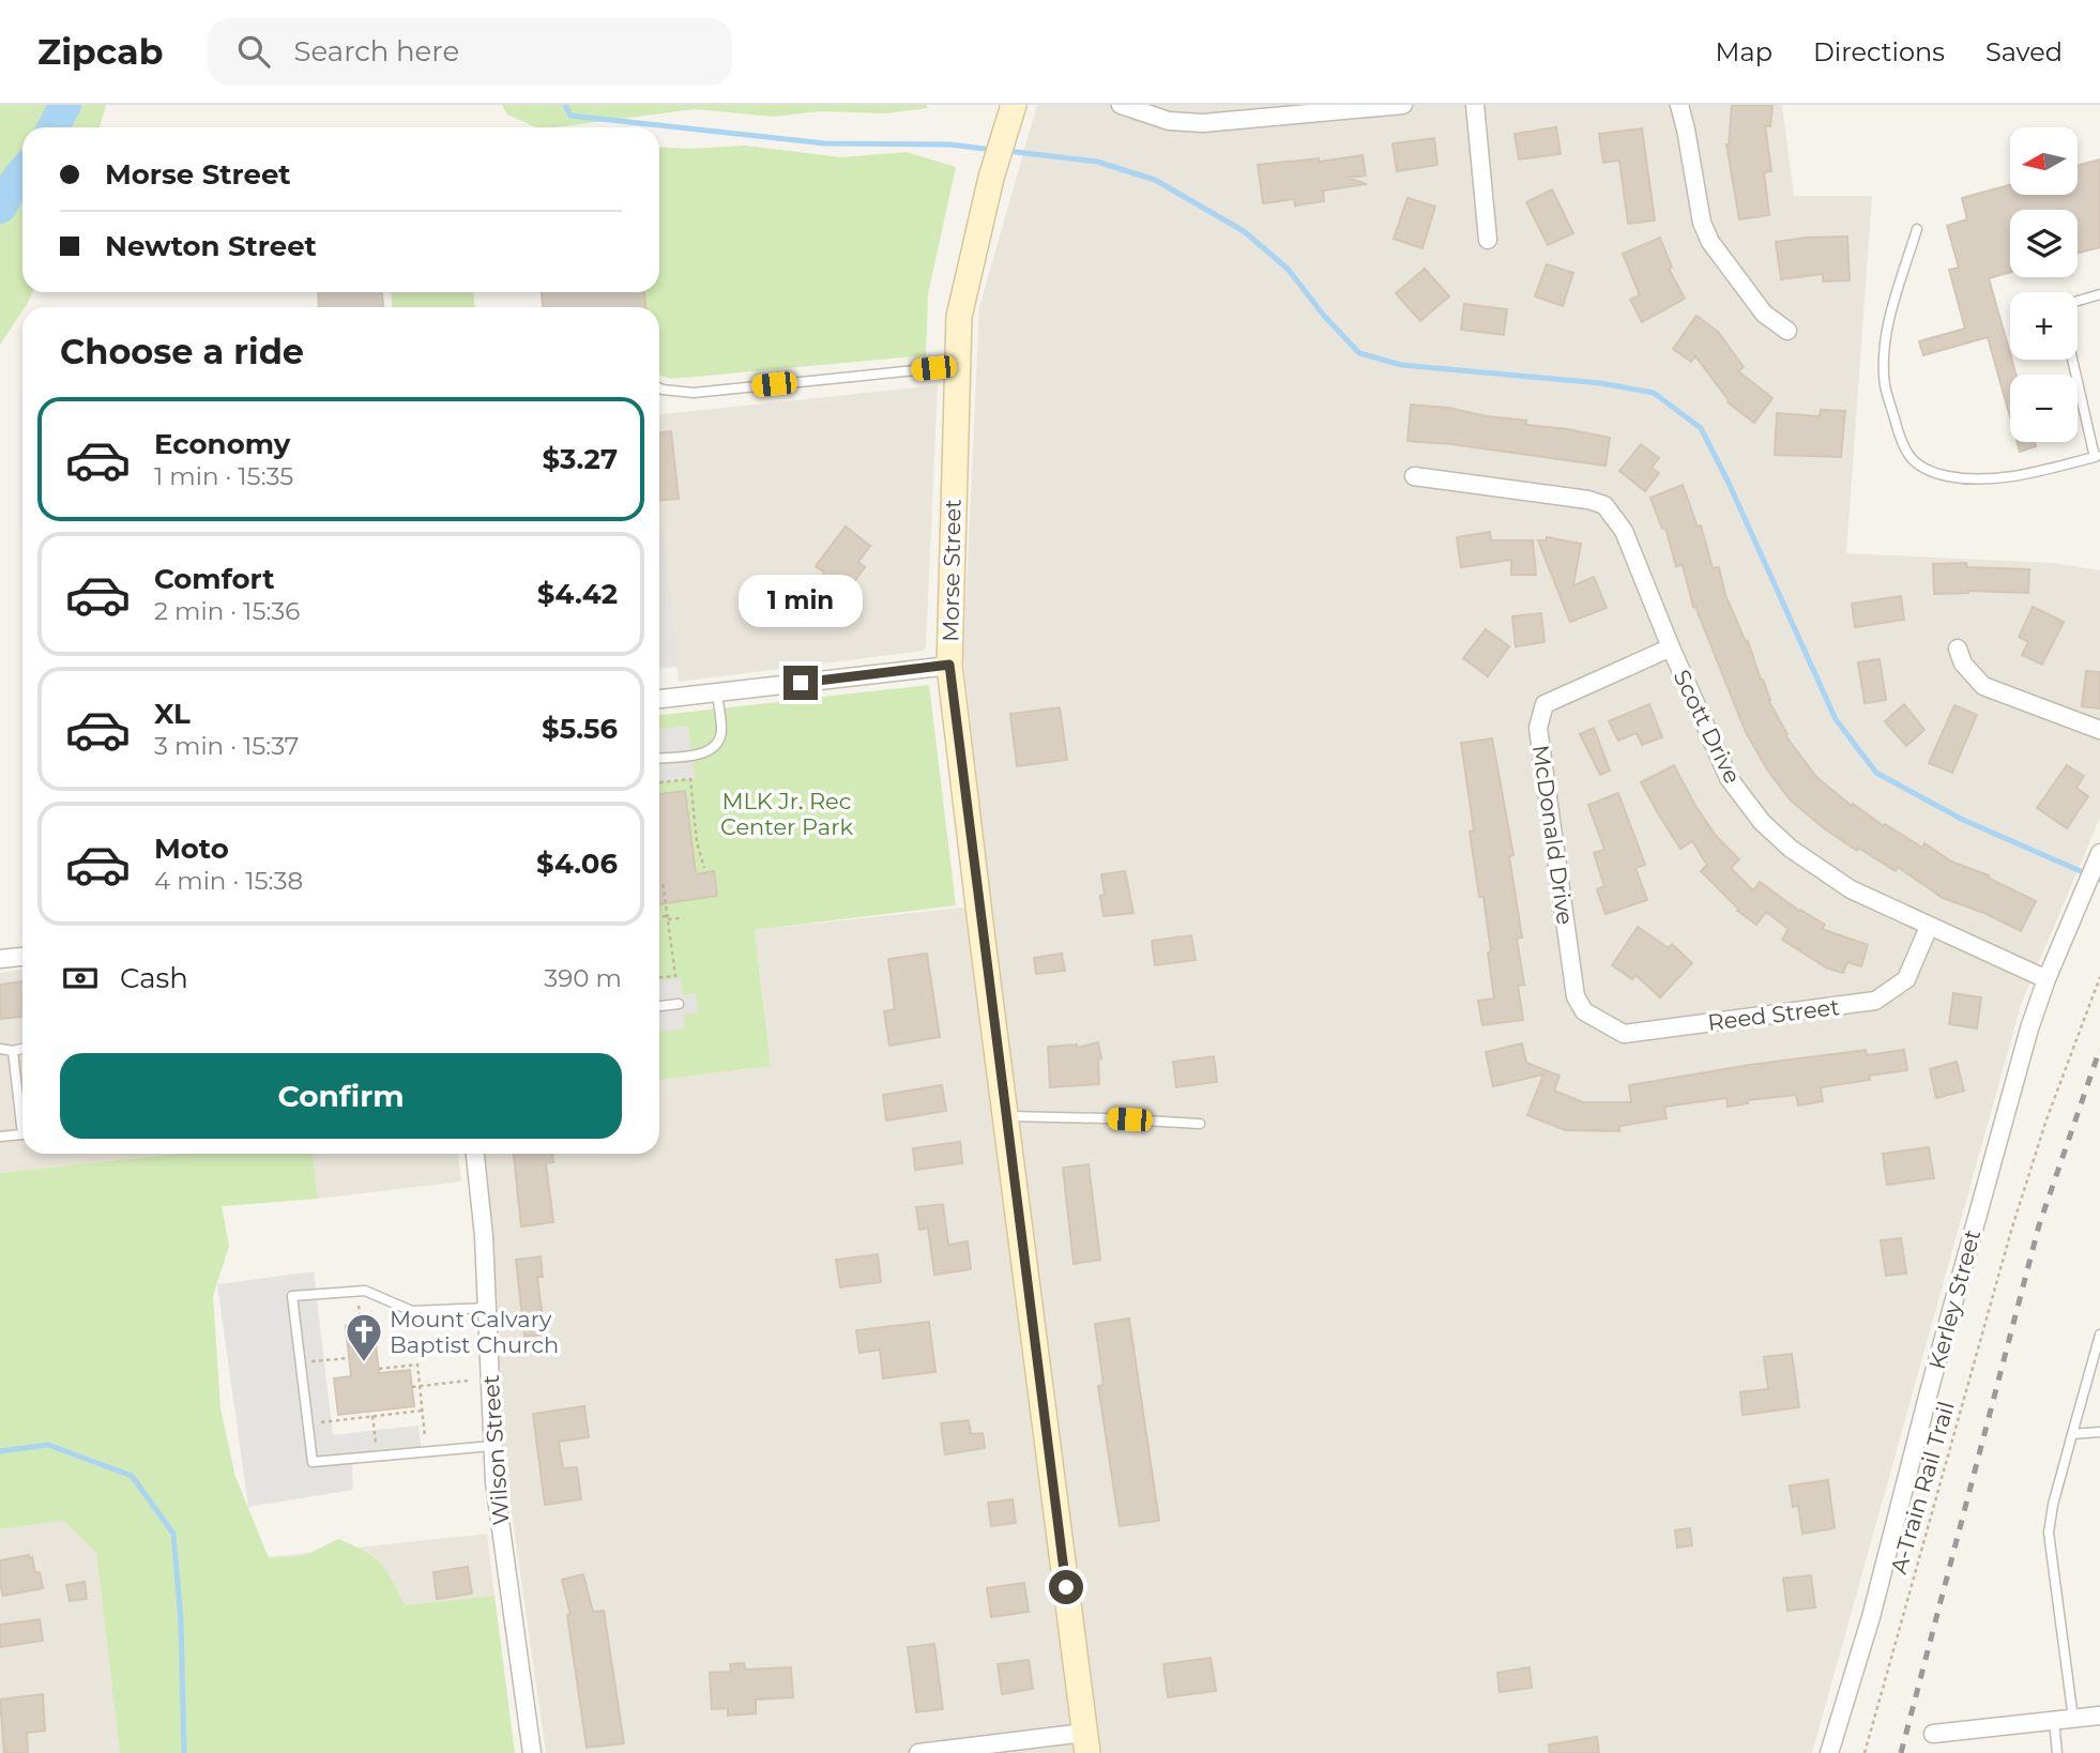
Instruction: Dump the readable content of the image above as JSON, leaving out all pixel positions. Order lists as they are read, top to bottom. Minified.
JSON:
{"streets":{"street":["Morse Street","Scott Drive","McDonald Drive","Reed Street","Kerley Street","Wilson Street"],"path":["A-Train Rail Trail"]},"crossings":[["Scott Drive","McDonald Drive"],["Scott Drive","Reed Street"],["Scott Drive","Kerley Street"],["McDonald Drive","Reed Street"]],"parks":["MLK Jr. Rec Center Park"],"places":{"church":["Mount Calvary Baptist Church"]},"north":"left","page":{"header":"Zipcab","search":"Search here","nav":["Map","Directions","Saved"],"map_buttons":["+","−"],"banner":["Morse Street","Newton Street"],"heading":"Choose a ride","list":[{"name":"Economy","note":"1 min · 15:35","value":"$3.27"},{"name":"Comfort","note":"2 min · 15:36","value":"$4.42"},{"name":"XL","note":"3 min · 15:37","value":"$5.56"},{"name":"Moto","note":"4 min · 15:38","value":"$4.06"}],"bubble":"1 min","pay":["Cash","390 m"],"buttons":"Confirm"}}
